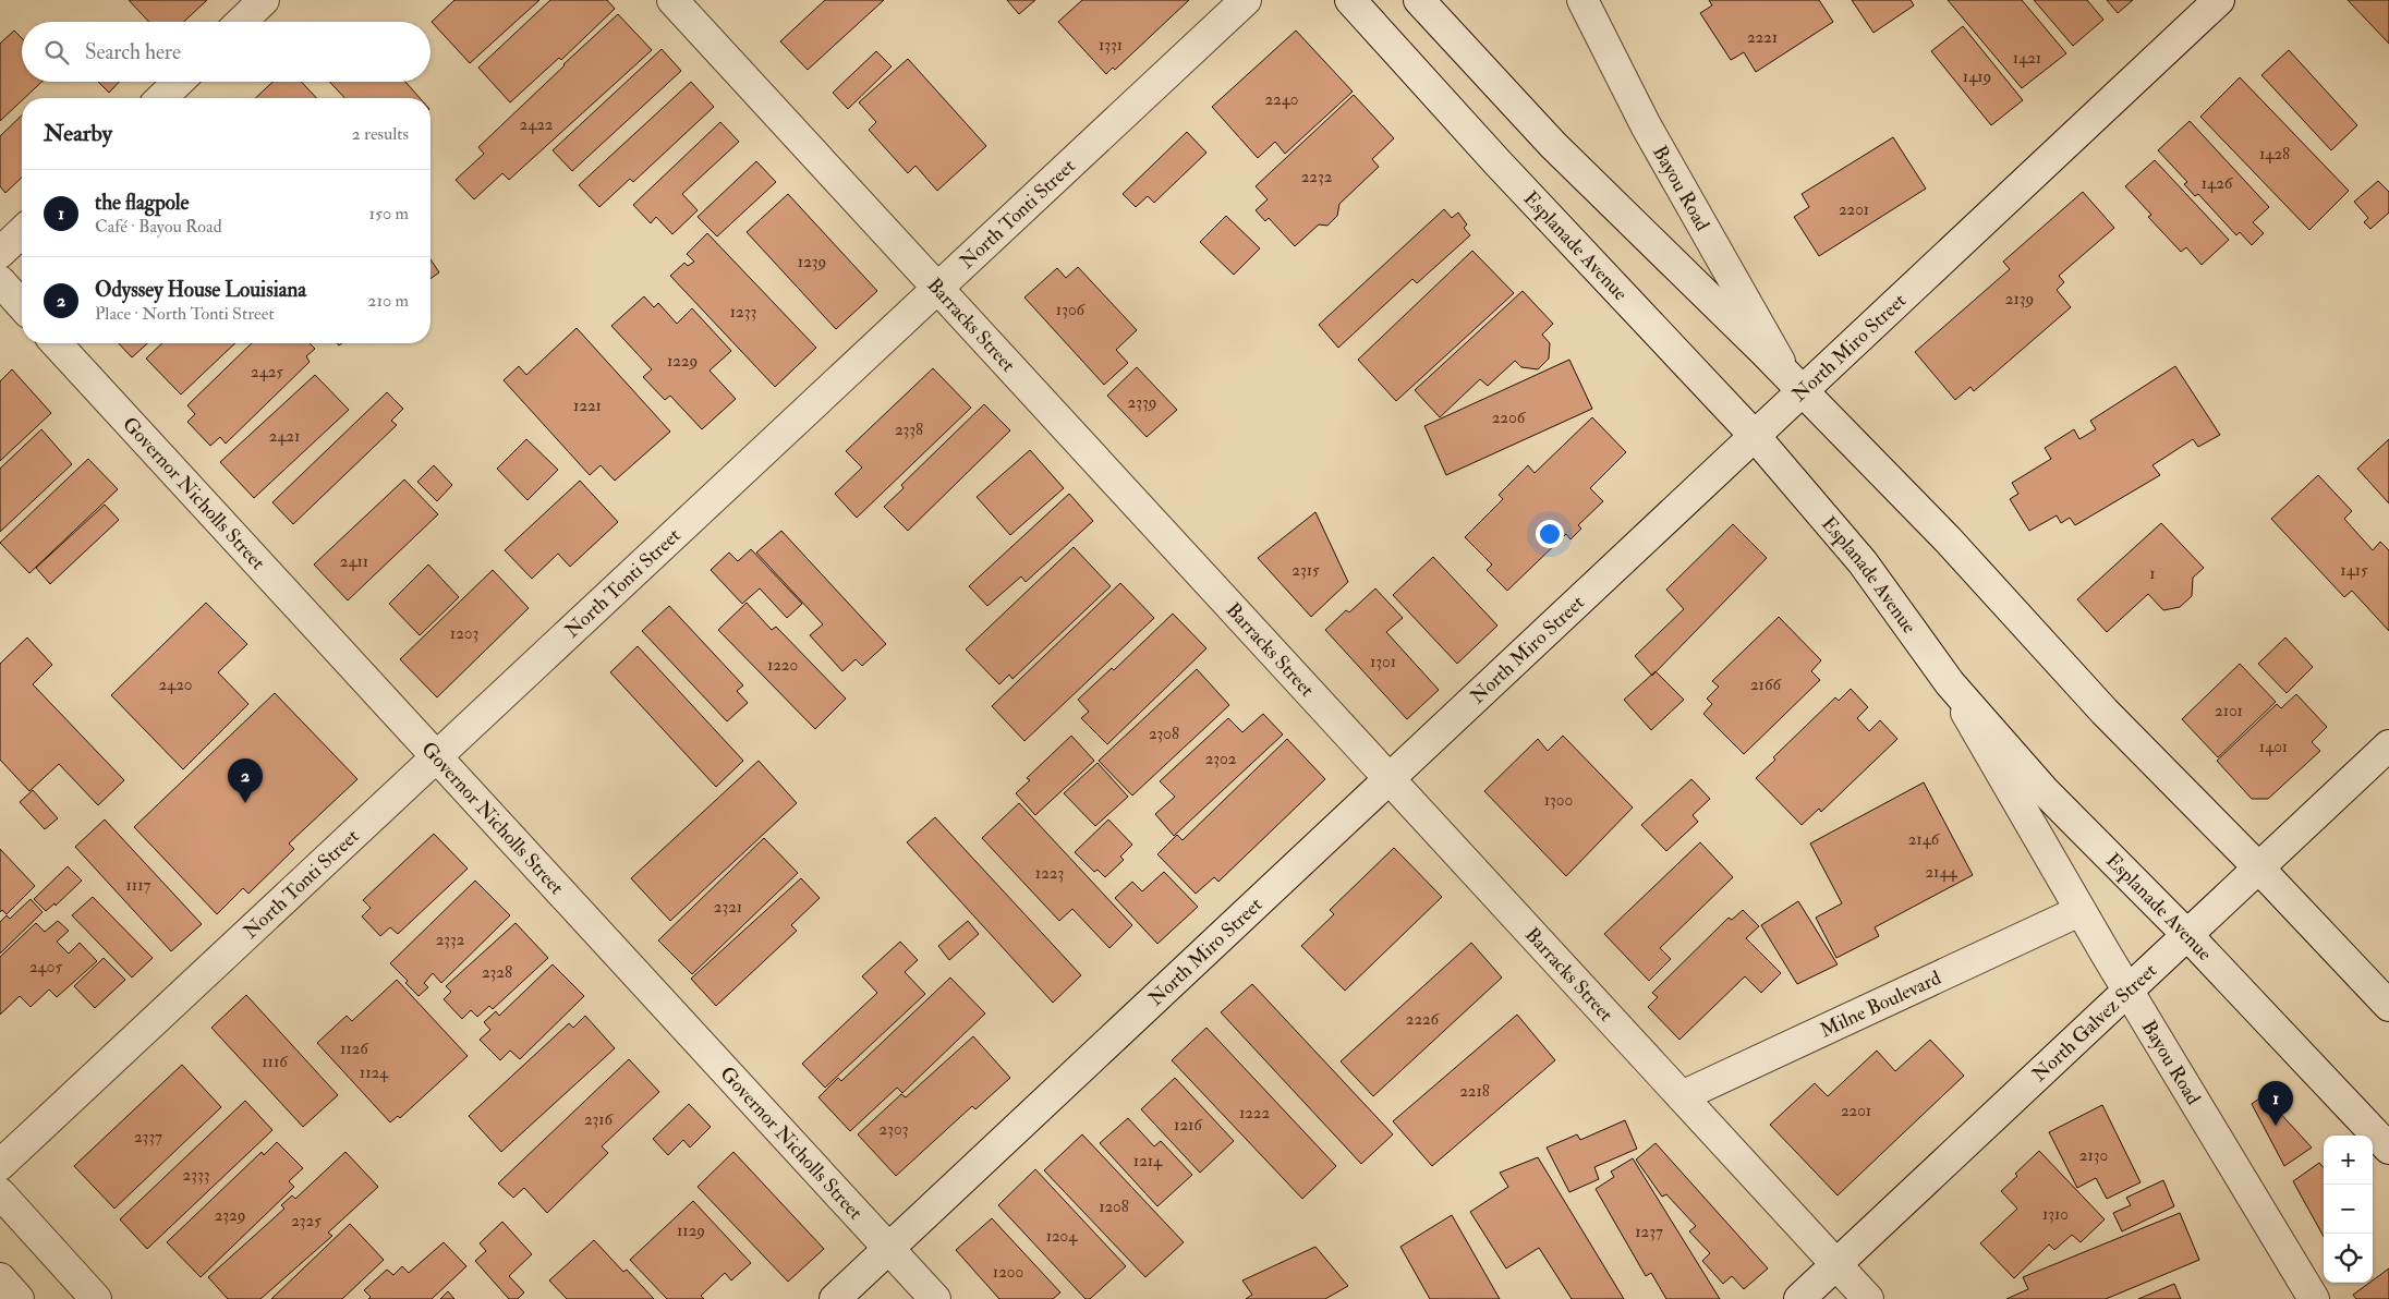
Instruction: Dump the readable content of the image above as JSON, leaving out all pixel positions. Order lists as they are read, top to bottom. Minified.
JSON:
{"streets":{"street":["Bayou Road","North Tonti Street","Esplanade Avenue","Barracks Street","North Miro Street","Governor Nicholls Street","Milne Boulevard","North Galvez Street"]},"crossings":[["Bayou Road","Esplanade Avenue"],["Bayou Road","North Miro Street"],["Bayou Road","Milne Boulevard"],["Bayou Road","North Galvez Street"],["North Tonti Street","Barracks Street"],["North Tonti Street","Governor Nicholls Street"],["Esplanade Avenue","North Miro Street"],["Esplanade Avenue","North Galvez Street"],["Barracks Street","North Miro Street"],["Barracks Street","Milne Boulevard"],["Barracks Street","North Galvez Street"],["North Miro Street","Governor Nicholls Street"]],"house_numbers":["2221","1331","1421","1419","2240","2422","1428","2232","1426","2201","1239","2139","1306","1233","1229","2425","2339","1221","2206","2338","2421","2411","2315","1415","1","1203","1301","1220","2420","2166","2101","2308","1401","2302","1300","2146","2144","1223","1117","2321","2332","2405","2328","2226","1126","1116","1124","2218","2201","1222","2316","1216","2303","2337","2130","1214","2333","1208","1310","2329","2325","1129","1237","1204","1200"],"page":{"search":"Search here","heading":["Nearby","2 results"],"list":[{"mark":"1","name":"the flagpole","note":"Café · Bayou Road","value":"150 m"},{"mark":"2","name":"Odyssey House Louisiana","note":"Place · North Tonti Street","value":"210 m"}],"pins":["2","1"],"map_buttons":["+","−"]}}
